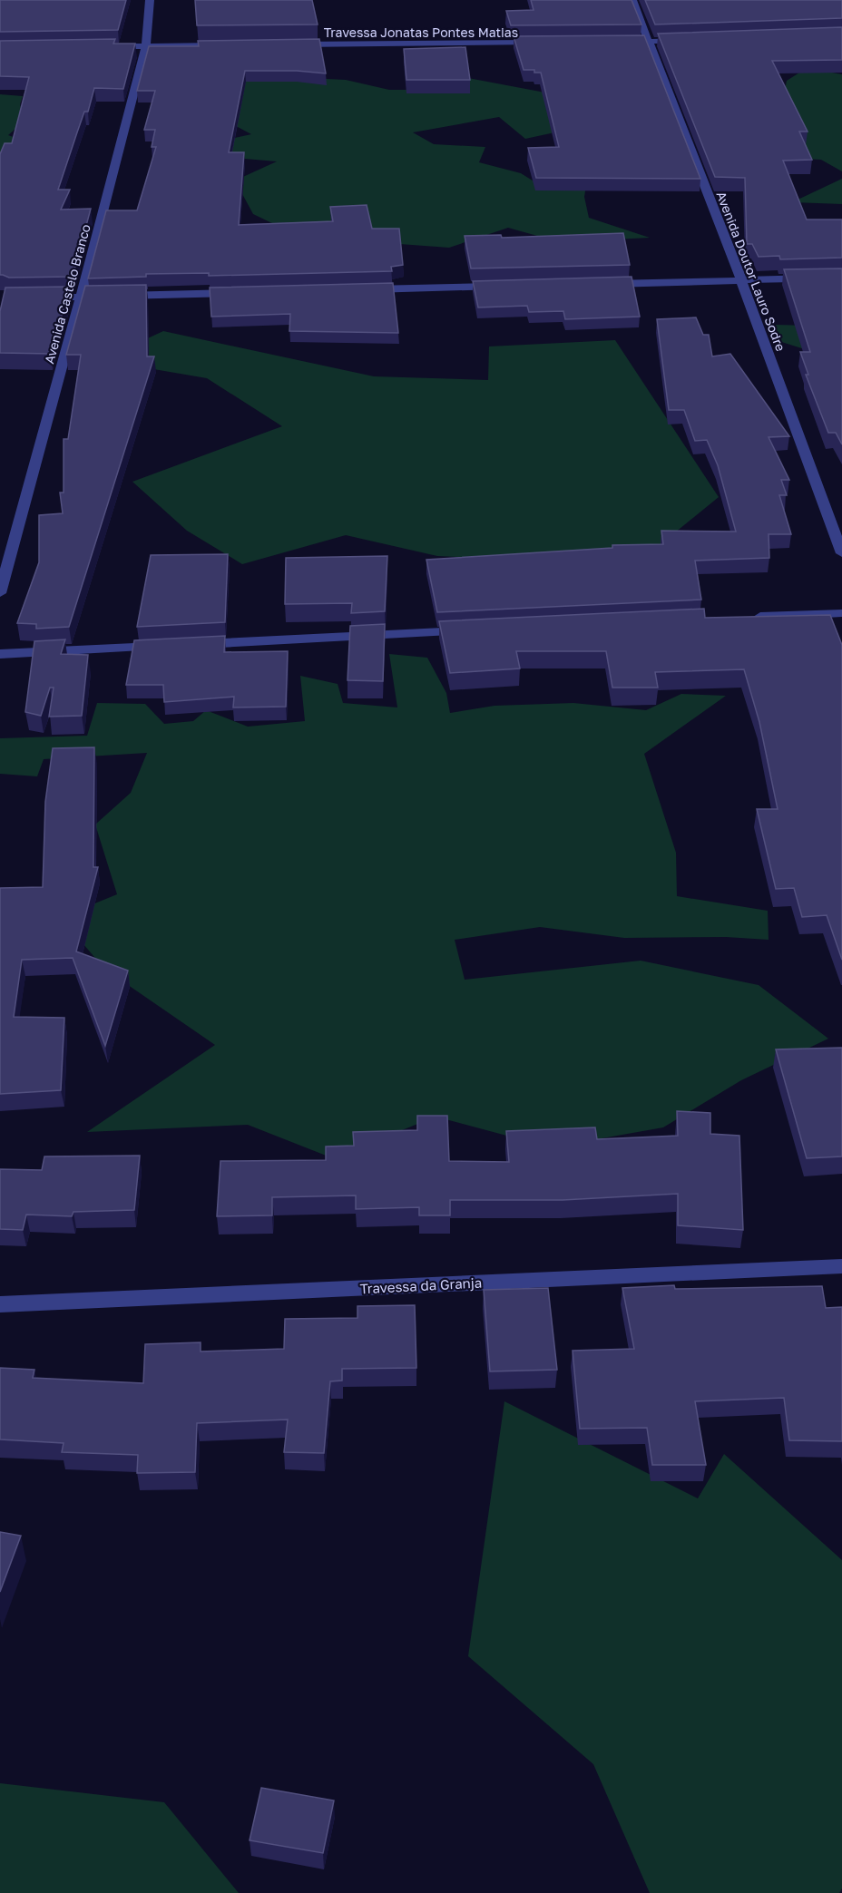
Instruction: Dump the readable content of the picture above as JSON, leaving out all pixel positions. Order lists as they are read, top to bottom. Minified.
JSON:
{"streets":{"street":["Travessa Jonatas Pontes Matias","Avenida Doutor Lauro Sodre","Avenida Castelo Branco","Travessa da Granja"]}}
